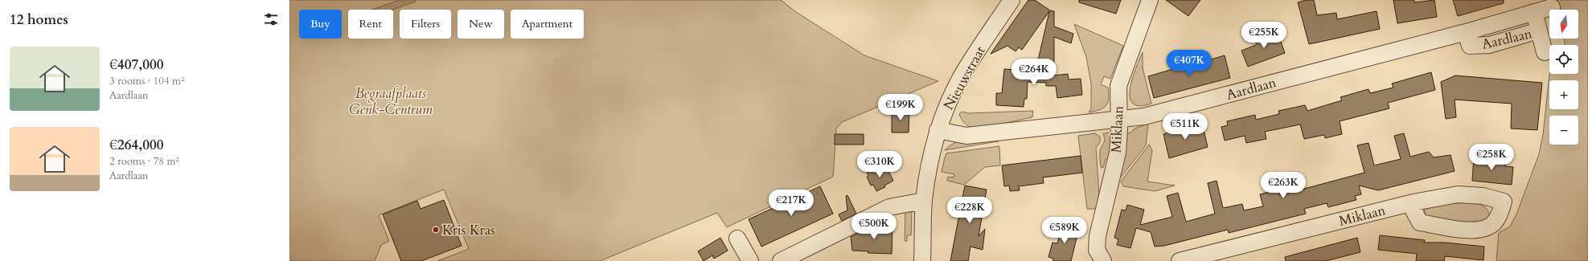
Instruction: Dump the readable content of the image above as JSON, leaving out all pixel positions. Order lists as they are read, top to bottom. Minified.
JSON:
{"streets":{"street":["Aardlaan","Nieuwstraat","Miklaan"]},"crossings":[["Aardlaan","Nieuwstraat"],["Aardlaan","Miklaan"]],"parks":["Begraafplaats Genk-Centrum"],"places":["Kris Kras"],"north":"bottom","page":{"heading":"12 homes","map_buttons":["+","−"],"chip":["Buy","Rent","Filters","New","Apartment"],"price":["€255K","€407K","€264K","€199K","€511K","€258K","€310K","€263K","€217K","€228K","€500K","€589K"],"list":[{"name":"€407,000","note":"3 rooms · 104 m² · Aardlaan"},{"name":"€264,000","note":"2 rooms · 78 m² · Aardlaan"}]}}
